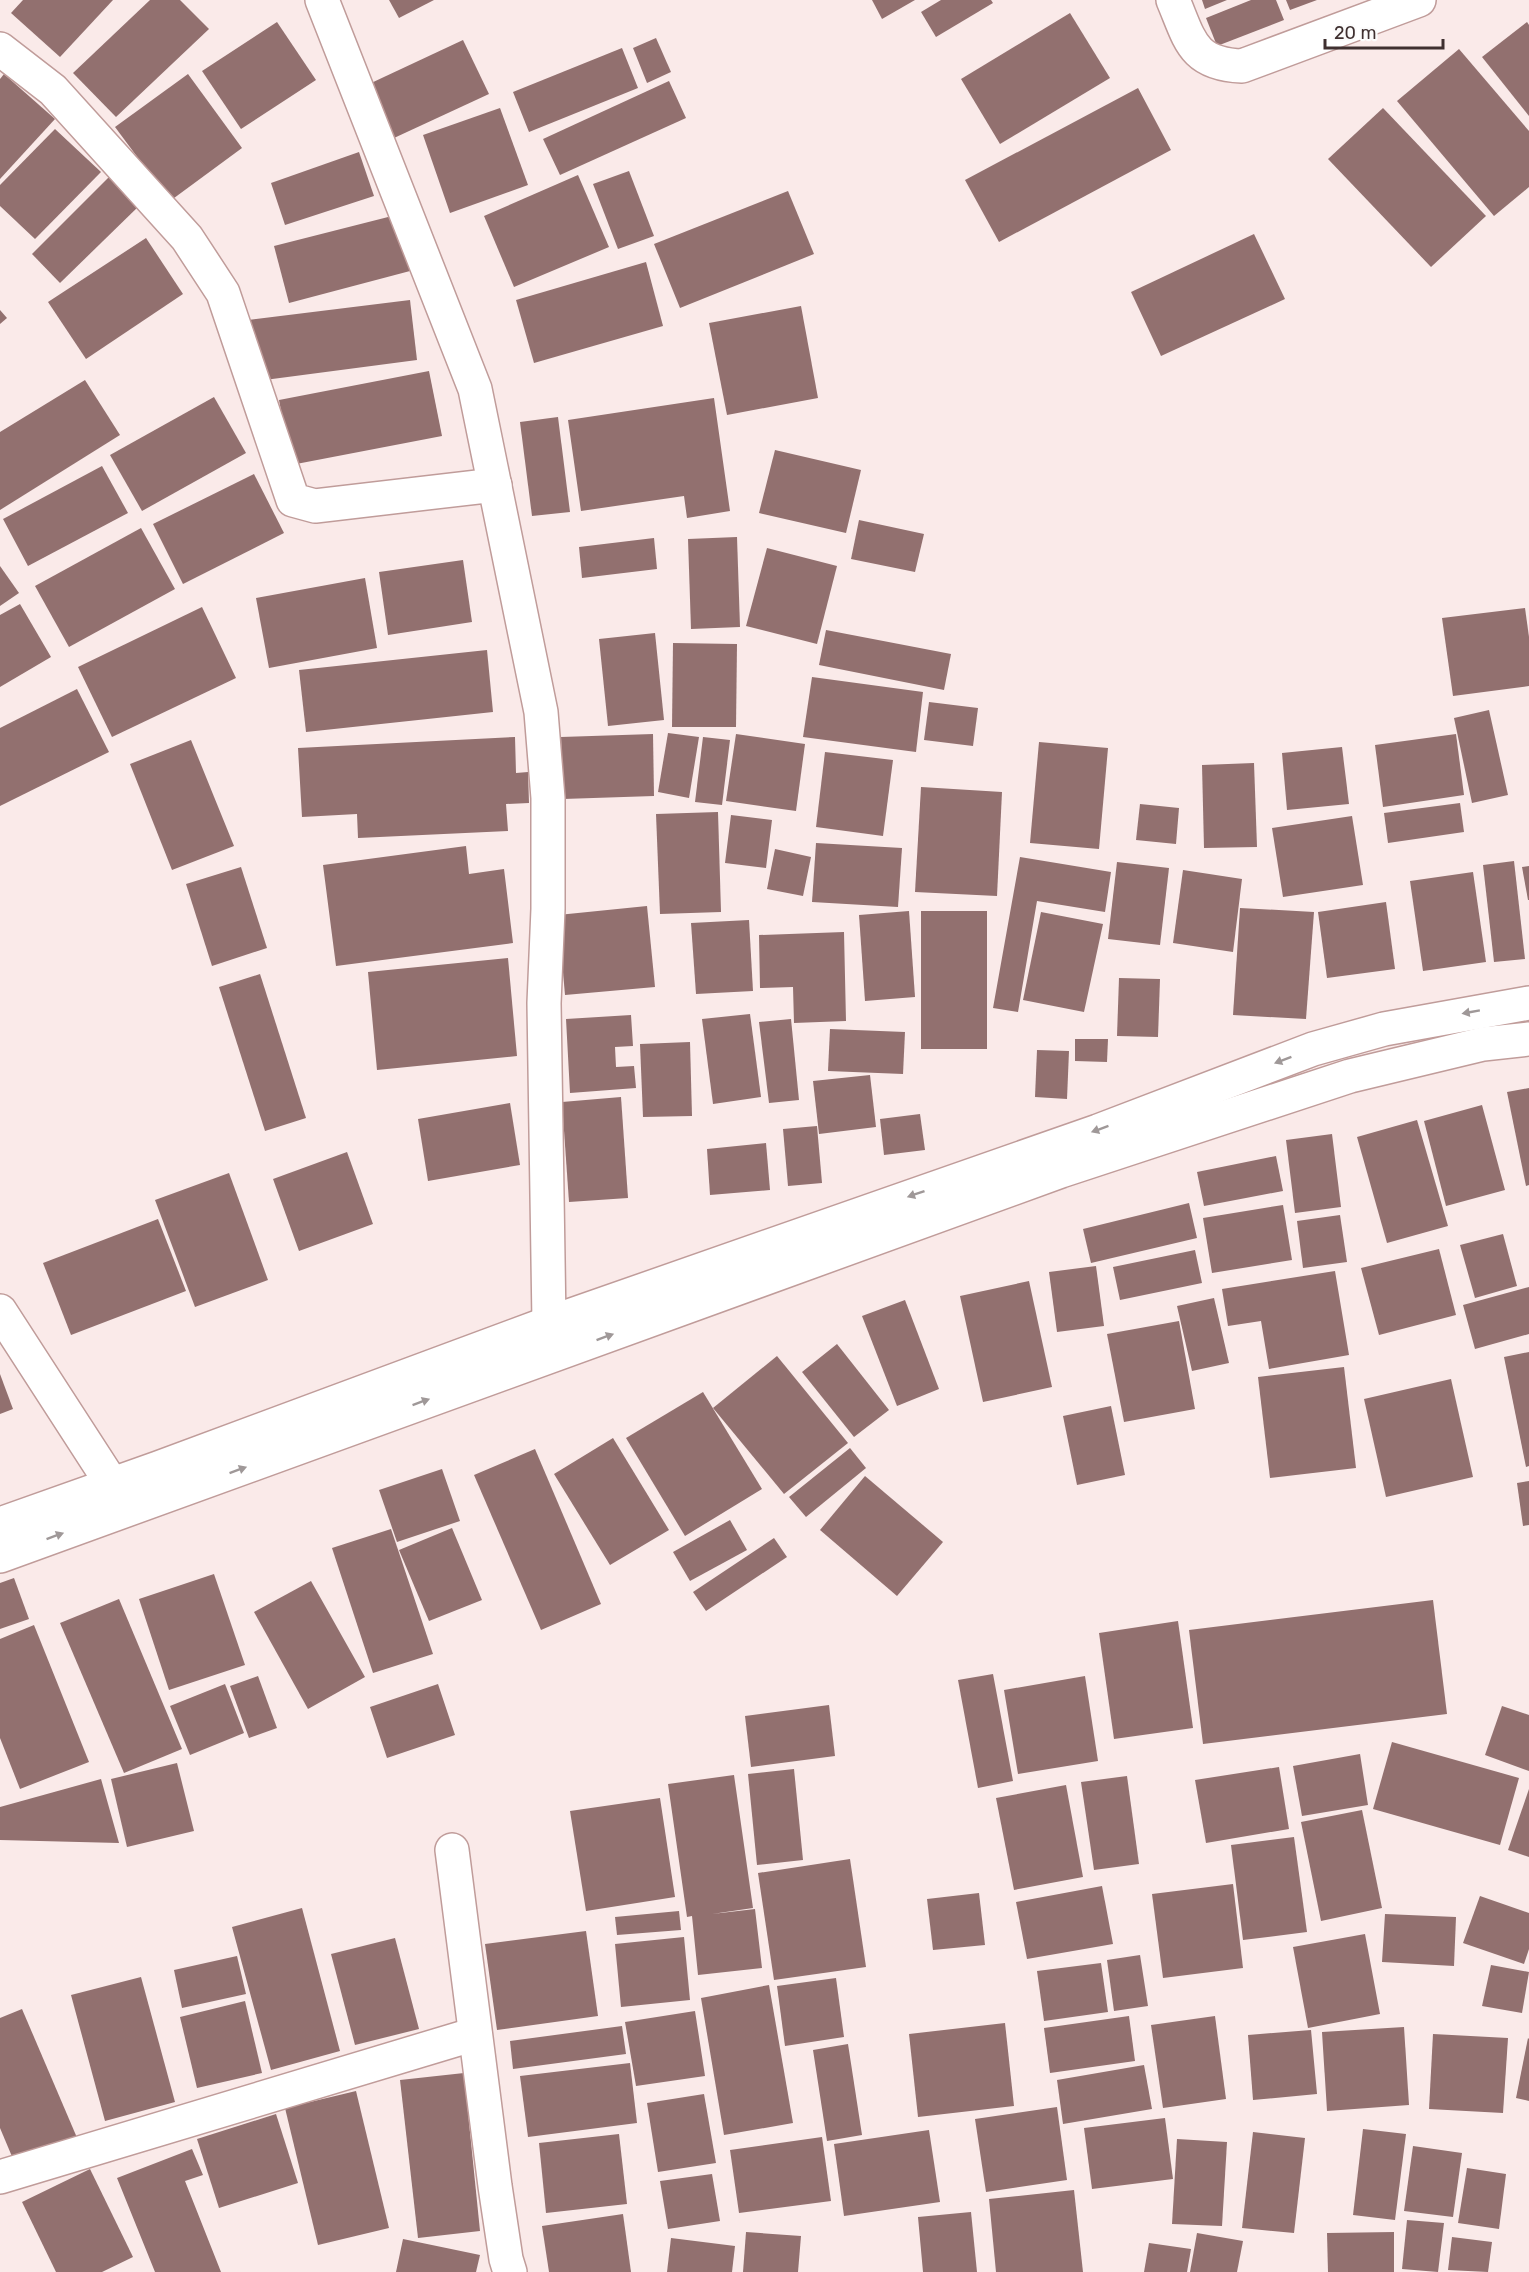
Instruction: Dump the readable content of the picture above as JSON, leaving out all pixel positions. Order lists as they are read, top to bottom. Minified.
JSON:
{"scale_bar":"20 m"}
